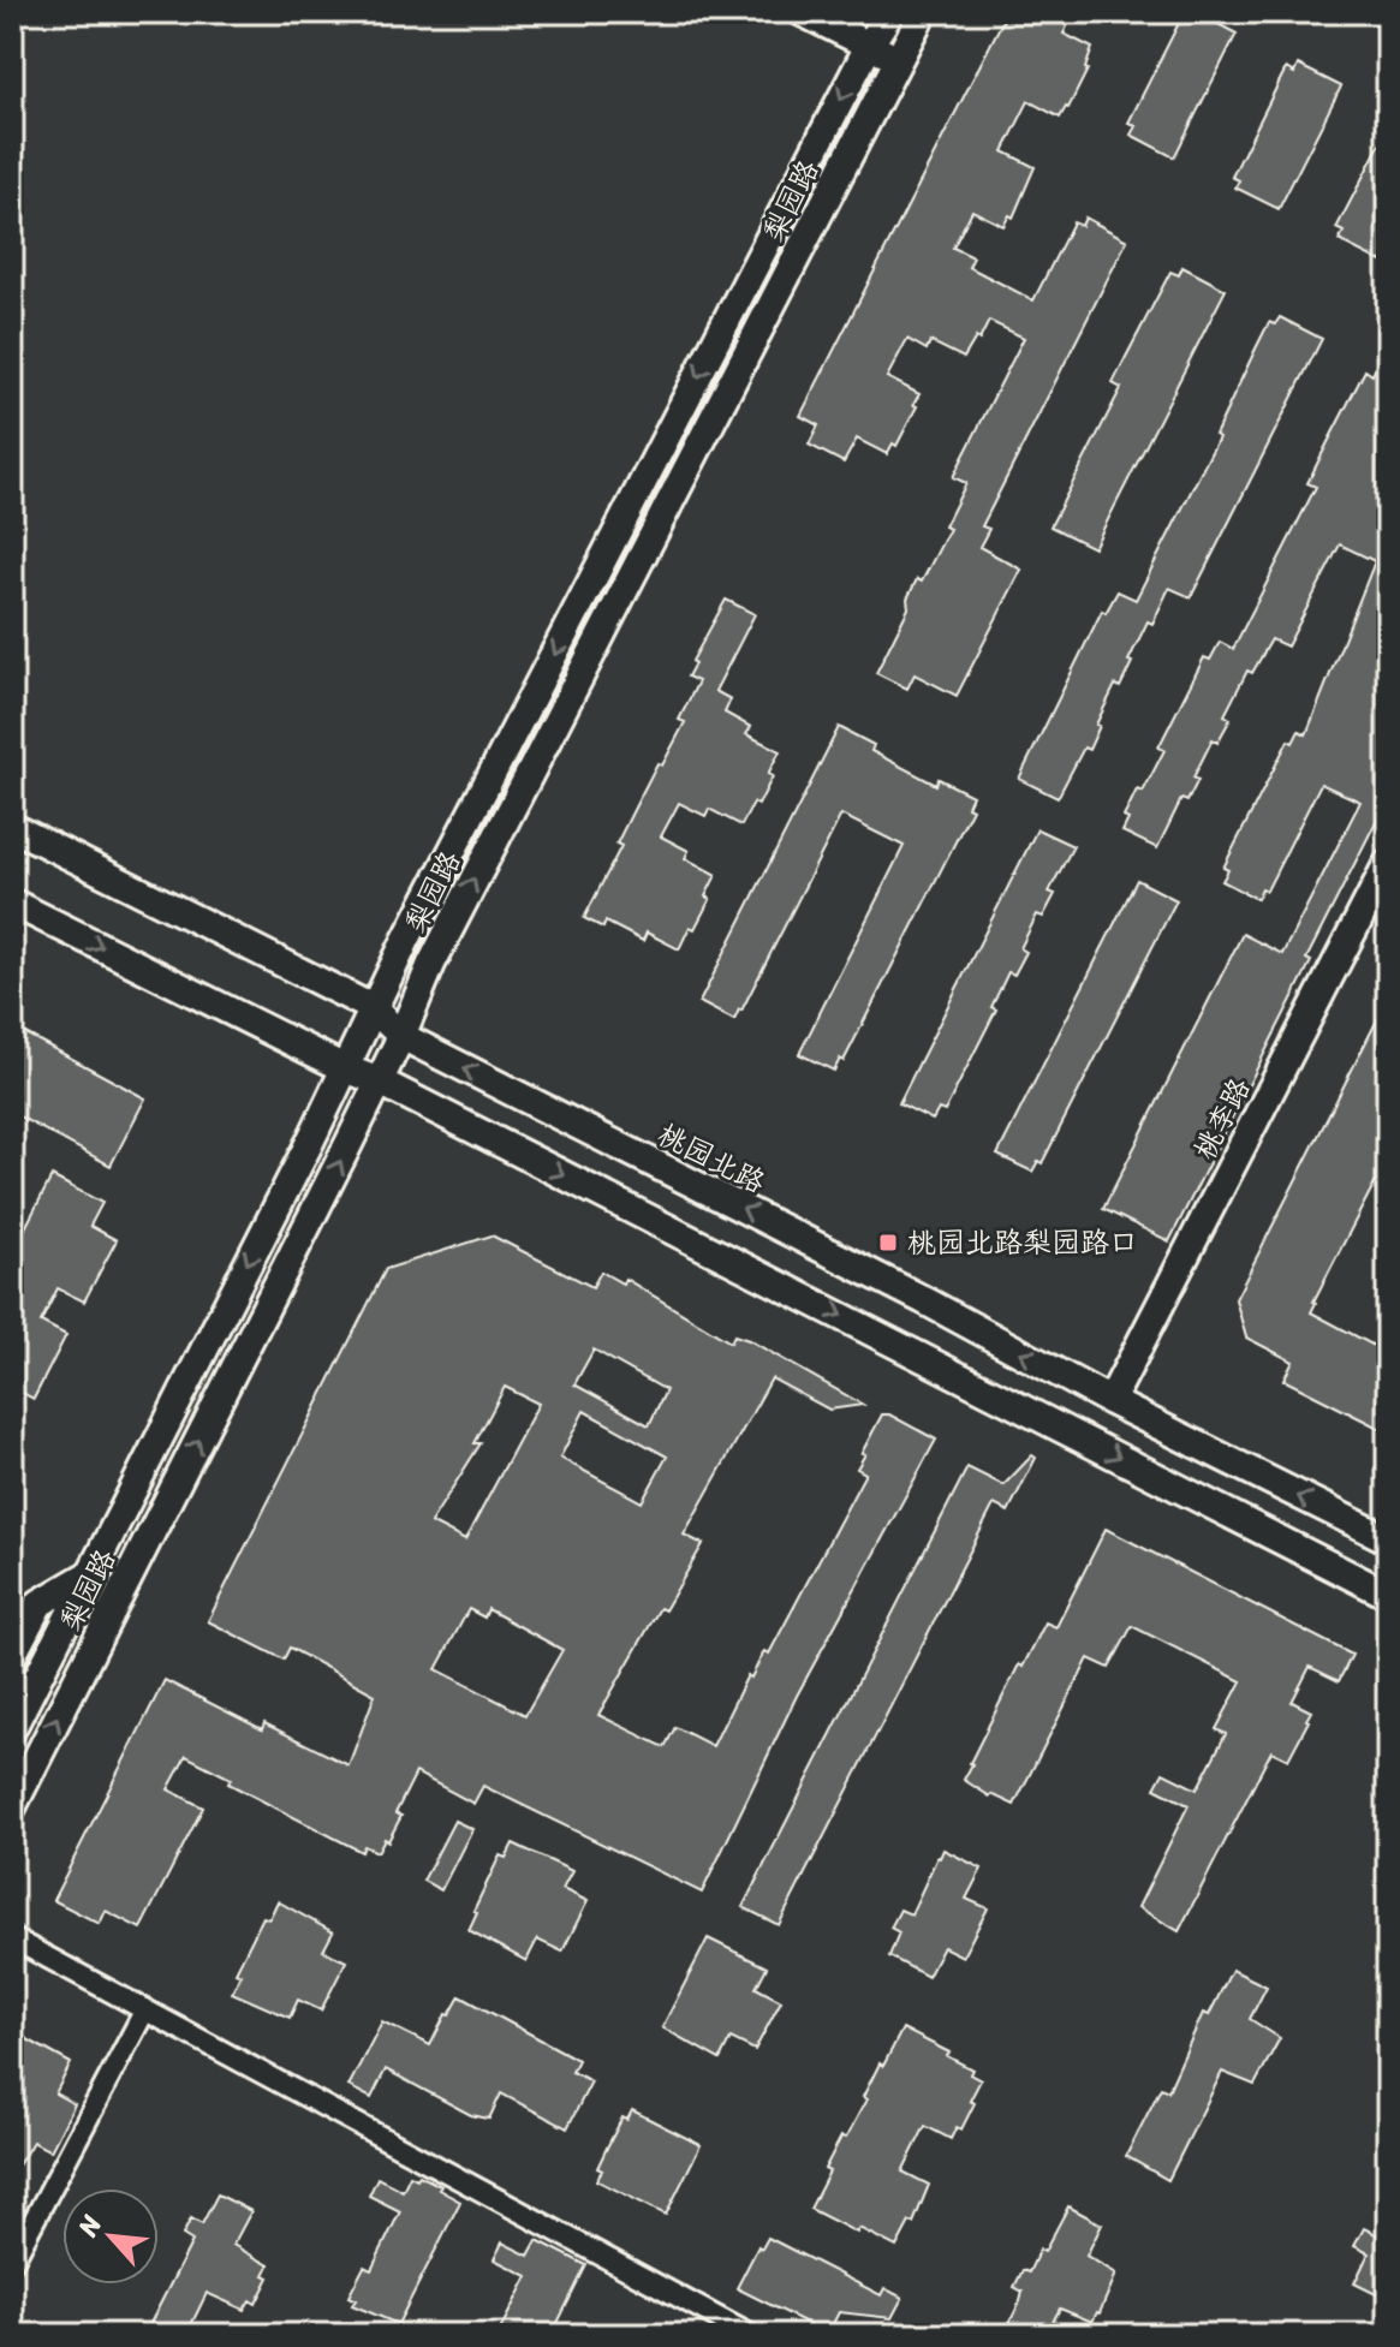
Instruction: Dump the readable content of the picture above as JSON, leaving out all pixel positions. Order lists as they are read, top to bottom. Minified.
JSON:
{"streets":{"main road":["梨园路","桃李路","桃园北路"]},"crossings":[["梨园路","桃园北路"],["桃李路","桃园北路"]],"places":{"transit":["桃园北路梨园路口"]},"north":"top left"}
